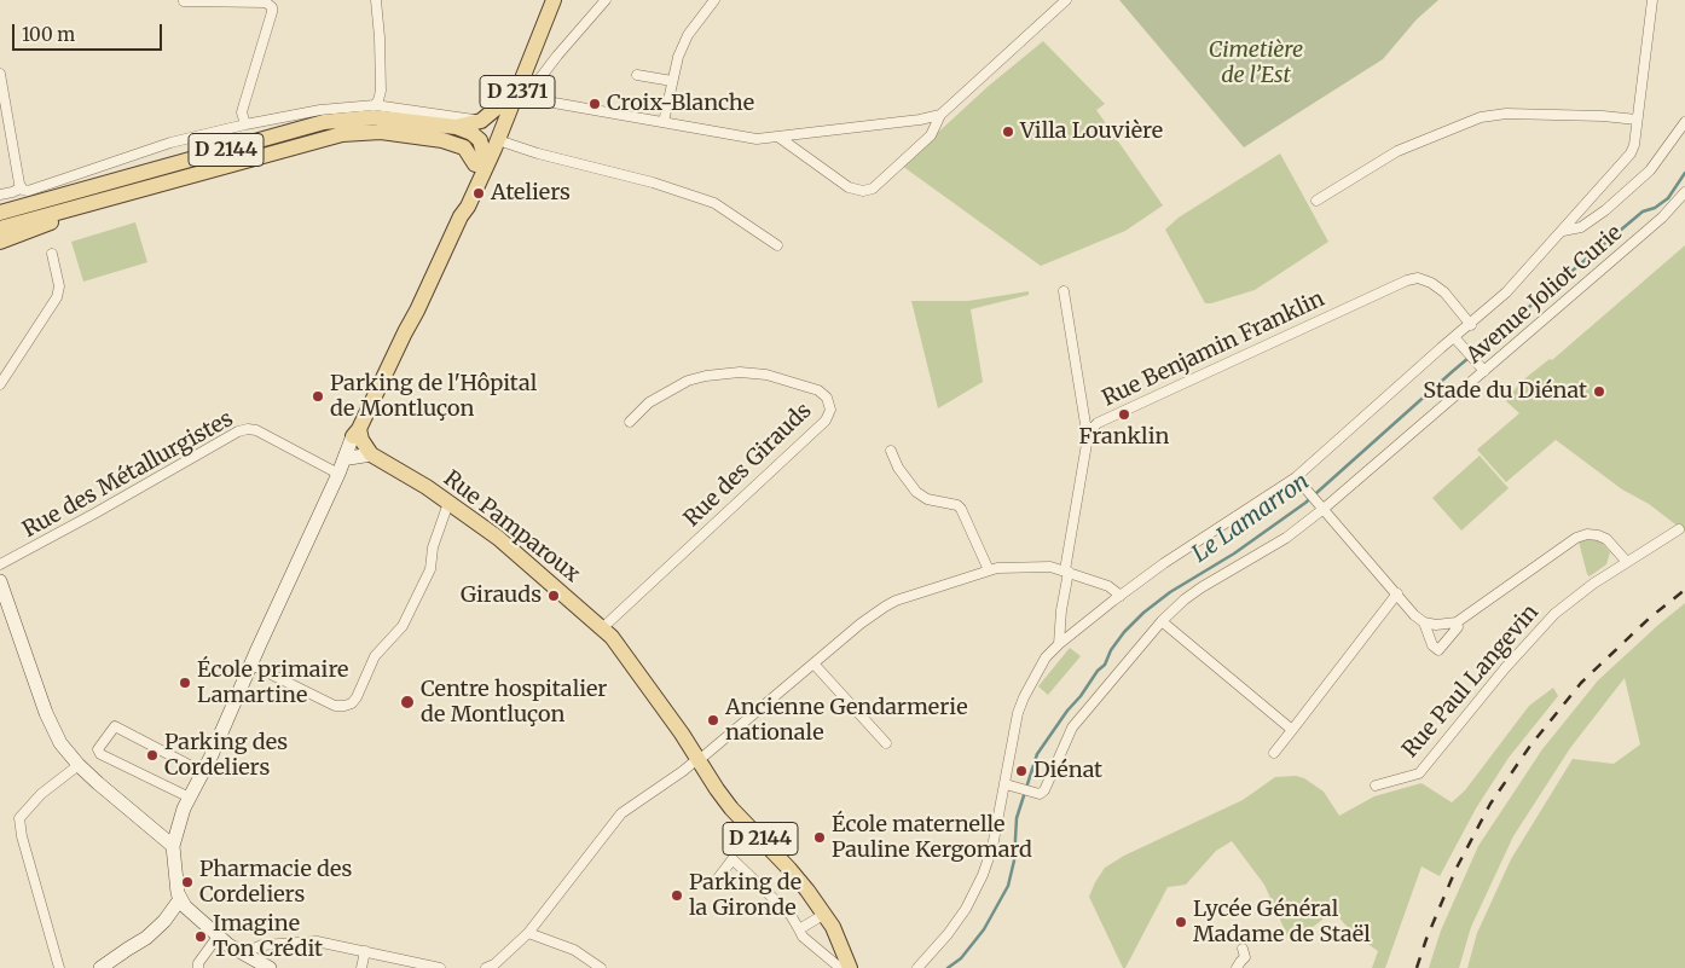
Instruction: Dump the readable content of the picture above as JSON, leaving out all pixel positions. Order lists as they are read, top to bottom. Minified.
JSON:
{"streets":{"main road":["D 2371","D 2144","Rue Pamparoux"],"street":["Avenue Joliot Curie","Rue Benjamin Franklin","Rue des Girauds","Rue des Métallurgistes","Rue Paul Langevin"]},"crossings":[["D 2371","D 2144"],["D 2144","Rue des Girauds"],["D 2144","Rue Pamparoux"],["Rue des Girauds","Rue Pamparoux"]],"water":["Le Lamarron"],"parks":["Cimetière de l’Est"],"places":["Croix-Blanche","Villa Louvière","Ateliers","Stade du Diénat","Parking de l'Hôpital de Montluçon","Franklin","Girauds","École primaire Lamartine","Centre hospitalier de Montluçon","Ancienne Gendarmerie nationale","Parking des Cordeliers","Diénat","École maternelle Pauline Kergomard","Pharmacie des Cordeliers","Parking de la Gironde","Lycée Général Madame de Staël","Imagine Ton Crédit"],"scale_bar":"100 m"}
